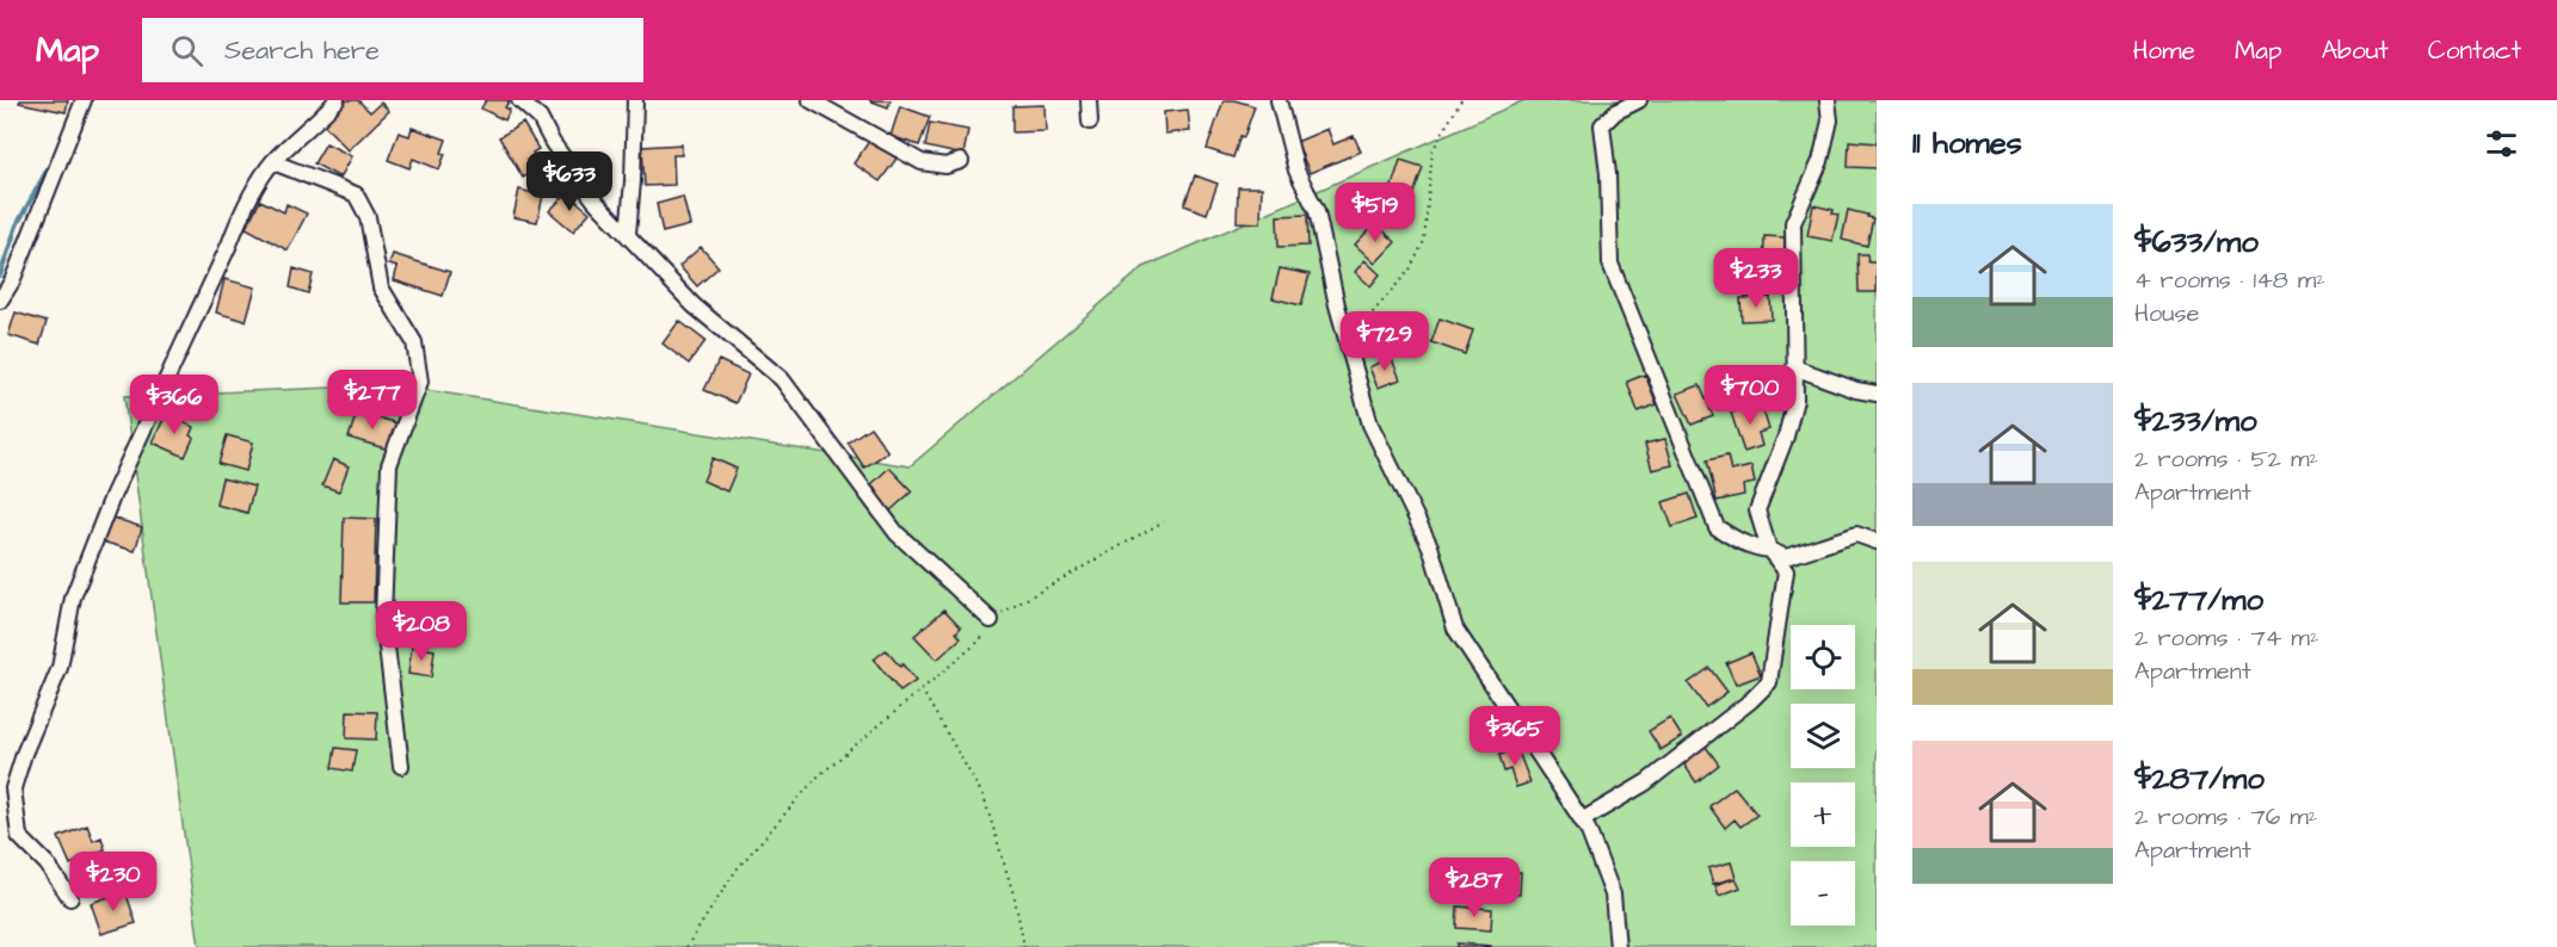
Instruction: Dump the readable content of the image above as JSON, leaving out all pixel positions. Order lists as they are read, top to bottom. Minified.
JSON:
{"page":{"header":"Map","search":"Search here","nav":["Home","Map","About","Contact"],"heading":"11 homes","price":["$633","$519","$233","$729","$700","$277","$366","$208","$365","$230","$287"],"list":[{"name":"$633/mo","note":"4 rooms · 148 m² · House"},{"name":"$233/mo","note":"2 rooms · 52 m² · Apartment"},{"name":"$277/mo","note":"2 rooms · 74 m² · Apartment"},{"name":"$287/mo","note":"2 rooms · 76 m² · Apartment"}],"map_buttons":["+","−"]}}
